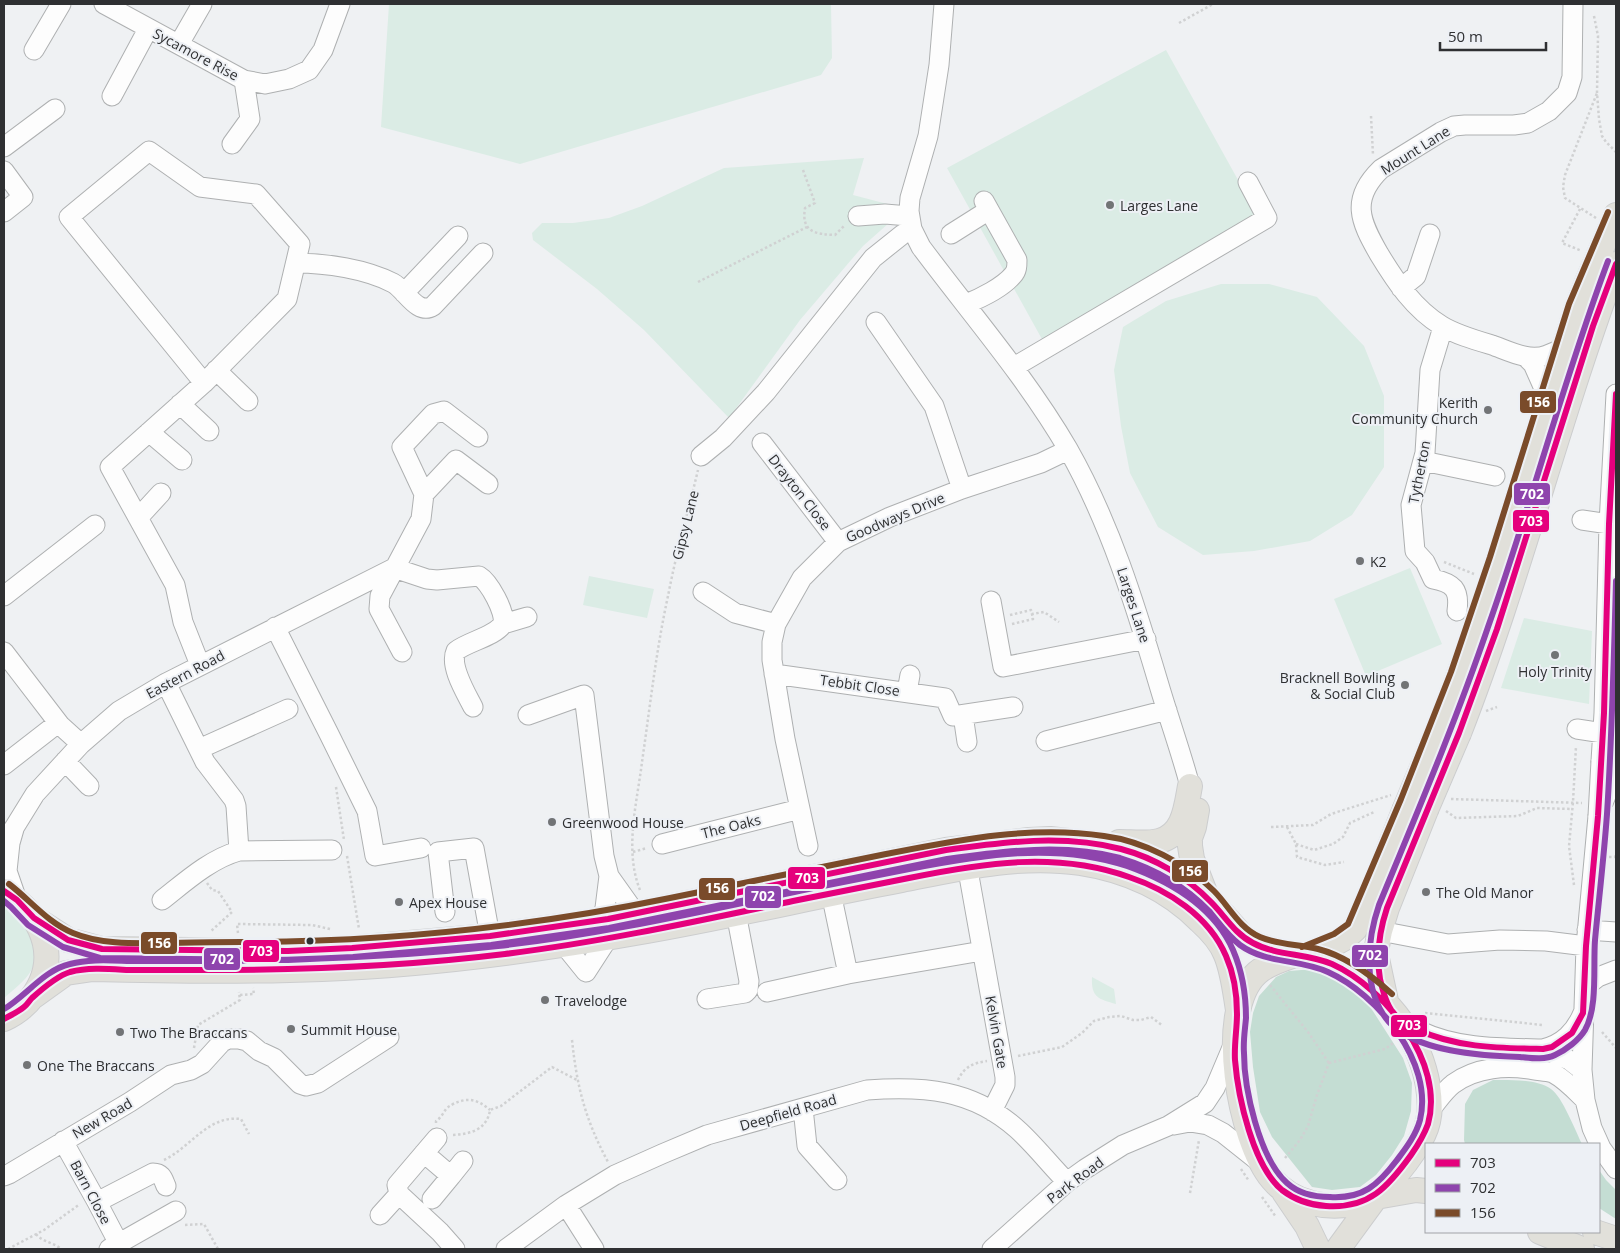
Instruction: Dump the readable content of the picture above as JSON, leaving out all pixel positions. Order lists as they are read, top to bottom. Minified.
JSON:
{"streets":{"street":["Sycamore Rise","Mount Lane","Tytherton","Drayton Close","Goodways Drive","Larges Lane","Eastern Road","Tebbit Close","The Oaks","Kelvin Gate","Deepfield Road","New Road","Park Road","Barn Close"],"path":["Gipsy Lane"]},"crossings":[["Mount Lane","Tytherton"],["Drayton Close","Goodways Drive"],["Goodways Drive","Larges Lane"],["Goodways Drive","Tebbit Close"],["Kelvin Gate","Deepfield Road"],["Deepfield Road","Park Road"],["New Road","Barn Close"]],"places":["Larges Lane","Kerith Community Church","K2","Holy Trinity","Bracknell Bowling & Social Club","Greenwood House","The Old Manor","Apex House","Travelodge","Summit House","Two The Braccans","One The Braccans"],"lines":["transit line 156","transit line 702","transit line 703"],"legend":["703","702","156"],"scale_bar":"50 m"}
